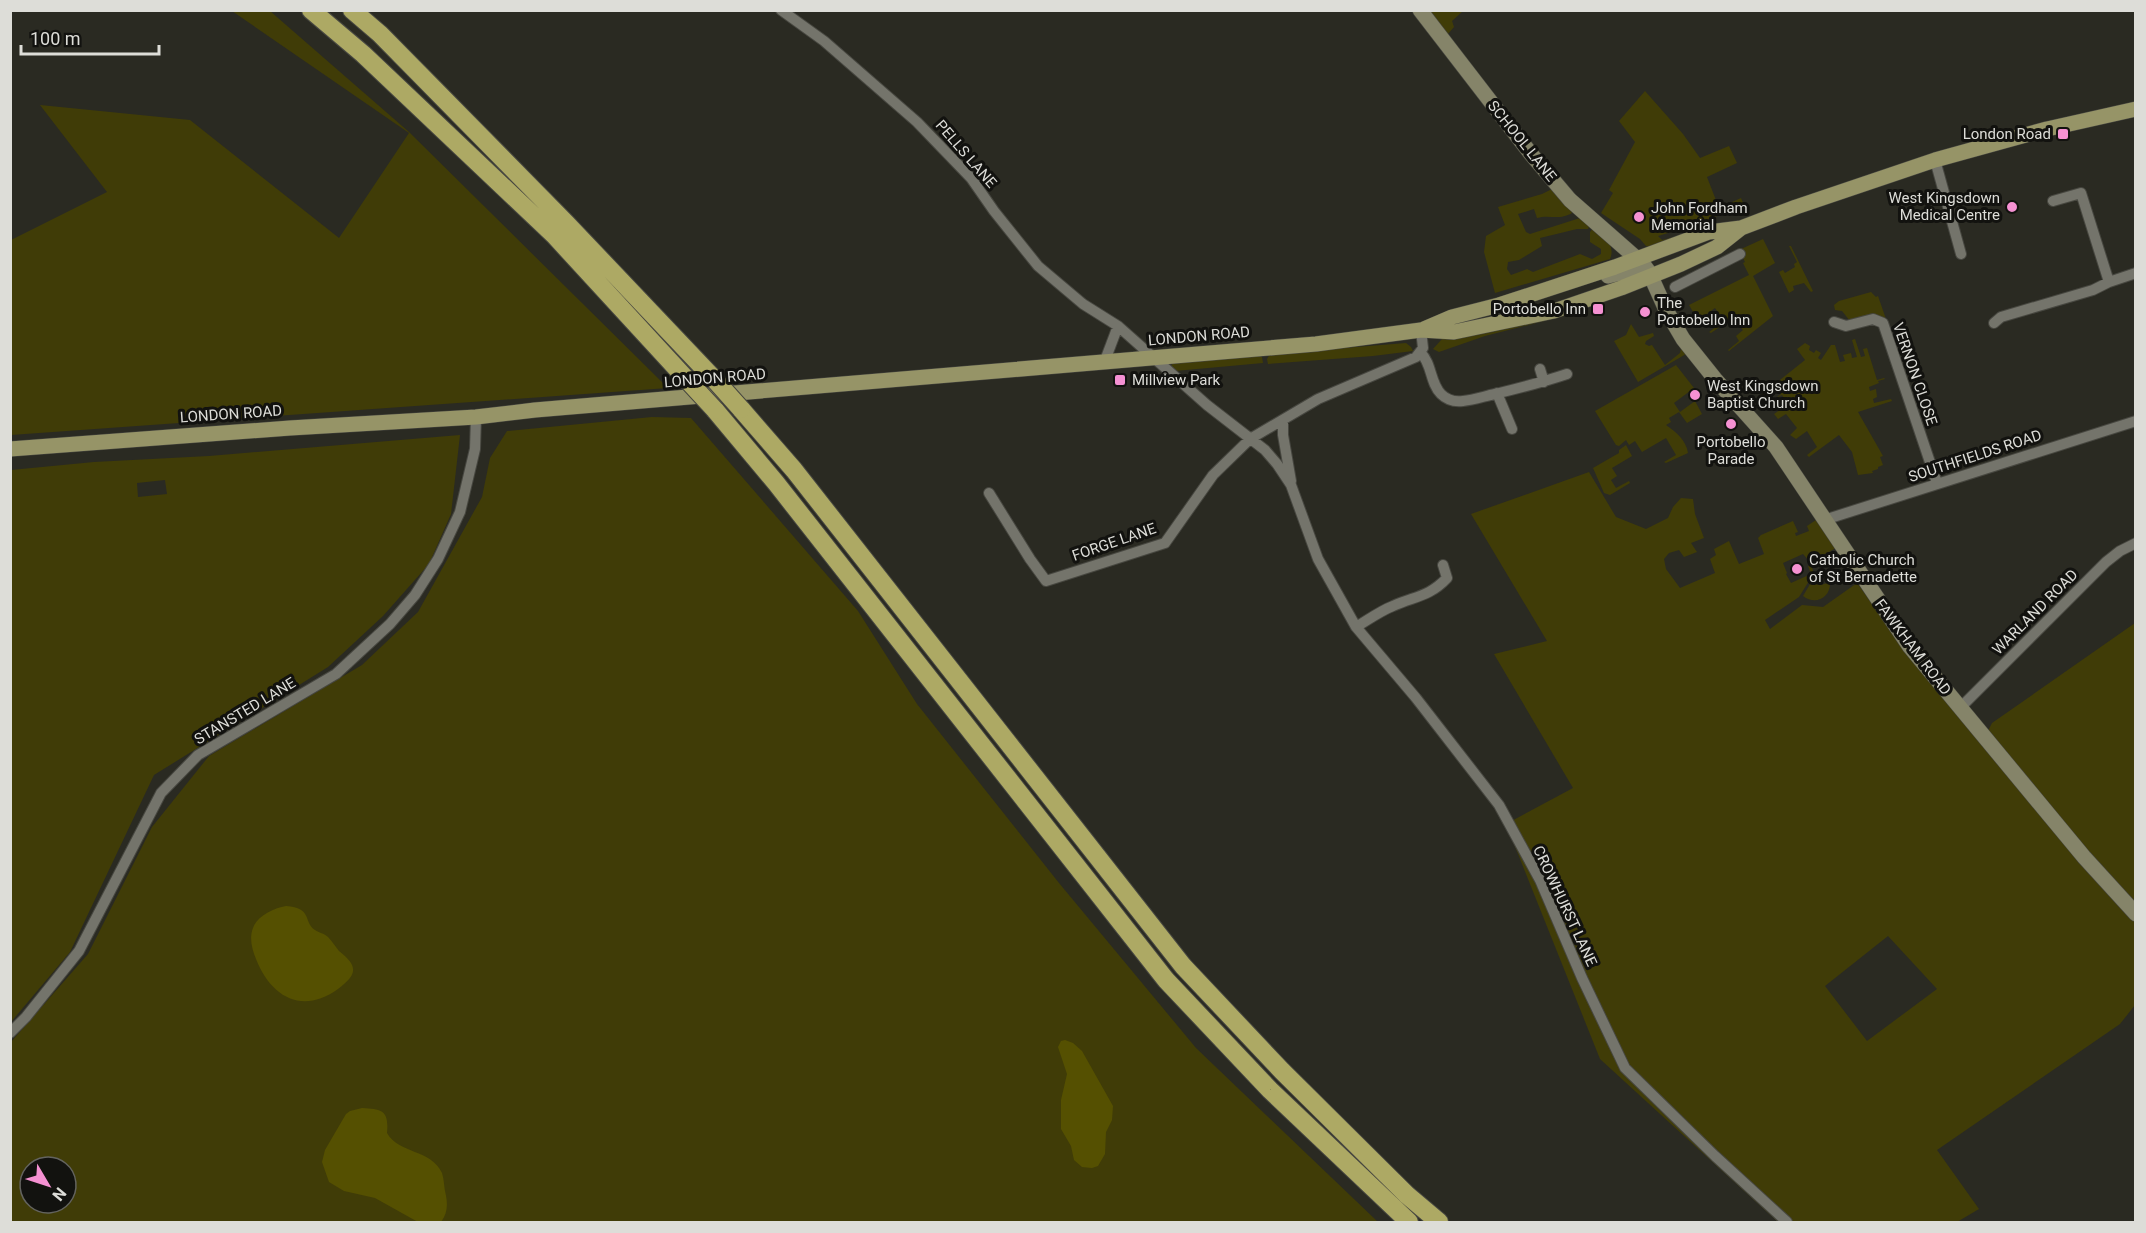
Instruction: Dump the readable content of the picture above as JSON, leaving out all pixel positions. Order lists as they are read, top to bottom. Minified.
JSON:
{"streets":{"main road":["LONDON ROAD"],"street":["SCHOOL LANE","PELLS LANE","VERNON CLOSE","SOUTHFIELDS ROAD","FORGE LANE","WARLAND ROAD","FAWKHAM ROAD","STANSTED LANE","CROWHURST LANE"]},"crossings":[["SCHOOL LANE","LONDON ROAD"],["SCHOOL LANE","FAWKHAM ROAD"],["PELLS LANE","LONDON ROAD"],["PELLS LANE","CROWHURST LANE"],["LONDON ROAD","FAWKHAM ROAD"],["LONDON ROAD","STANSTED LANE"],["LONDON ROAD","CROWHURST LANE"],["VERNON CLOSE","SOUTHFIELDS ROAD"],["SOUTHFIELDS ROAD","FAWKHAM ROAD"],["FORGE LANE","CROWHURST LANE"],["WARLAND ROAD","FAWKHAM ROAD"]],"places":{"transit":["London Road","Portobello Inn","Millview Park"],"other":["West Kingsdown Medical Centre","John Fordham Memorial","The Portobello Inn","West Kingsdown Baptist Church","Portobello Parade","Catholic Church of St Bernadette"]},"scale_bar":"100 m","north":"bottom right"}
